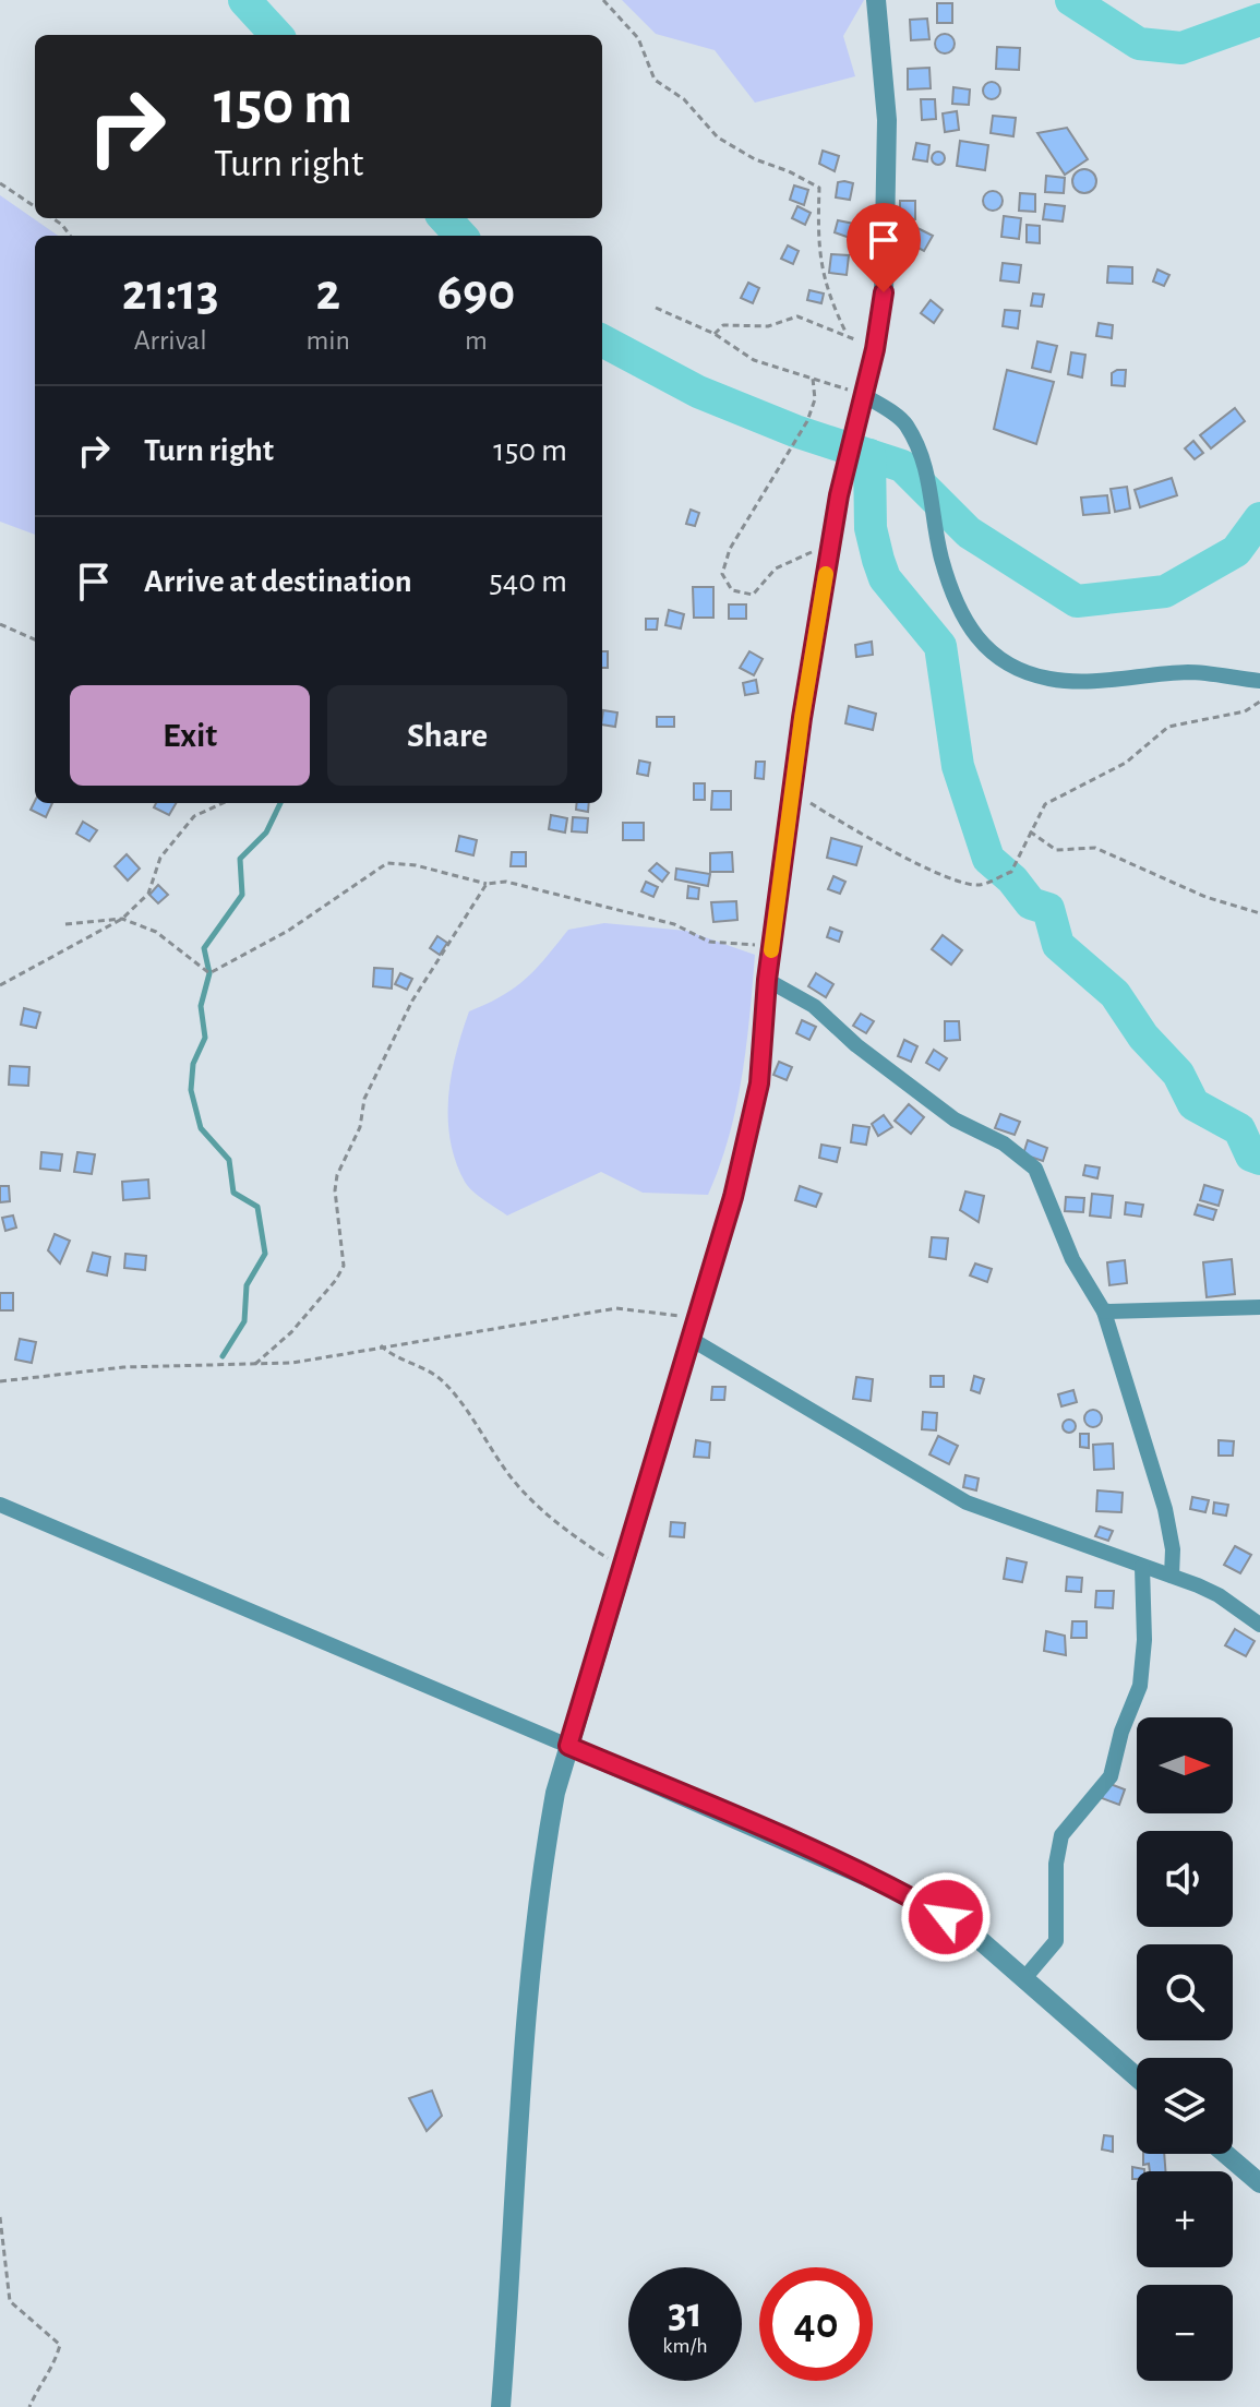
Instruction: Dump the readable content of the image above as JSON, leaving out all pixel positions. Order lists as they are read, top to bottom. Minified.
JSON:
{"north":"right","page":{"turn":["150 m","Turn right"],"eta":["21:13","Arrival","2","min","690","m"],"list":[{"name":"Turn right","value":"150 m"},{"name":"Arrive at destination","value":"540 m"}],"buttons":["Exit","Share"],"map_buttons":["+","−"],"speed":"31 km/h","limit":"40"}}
